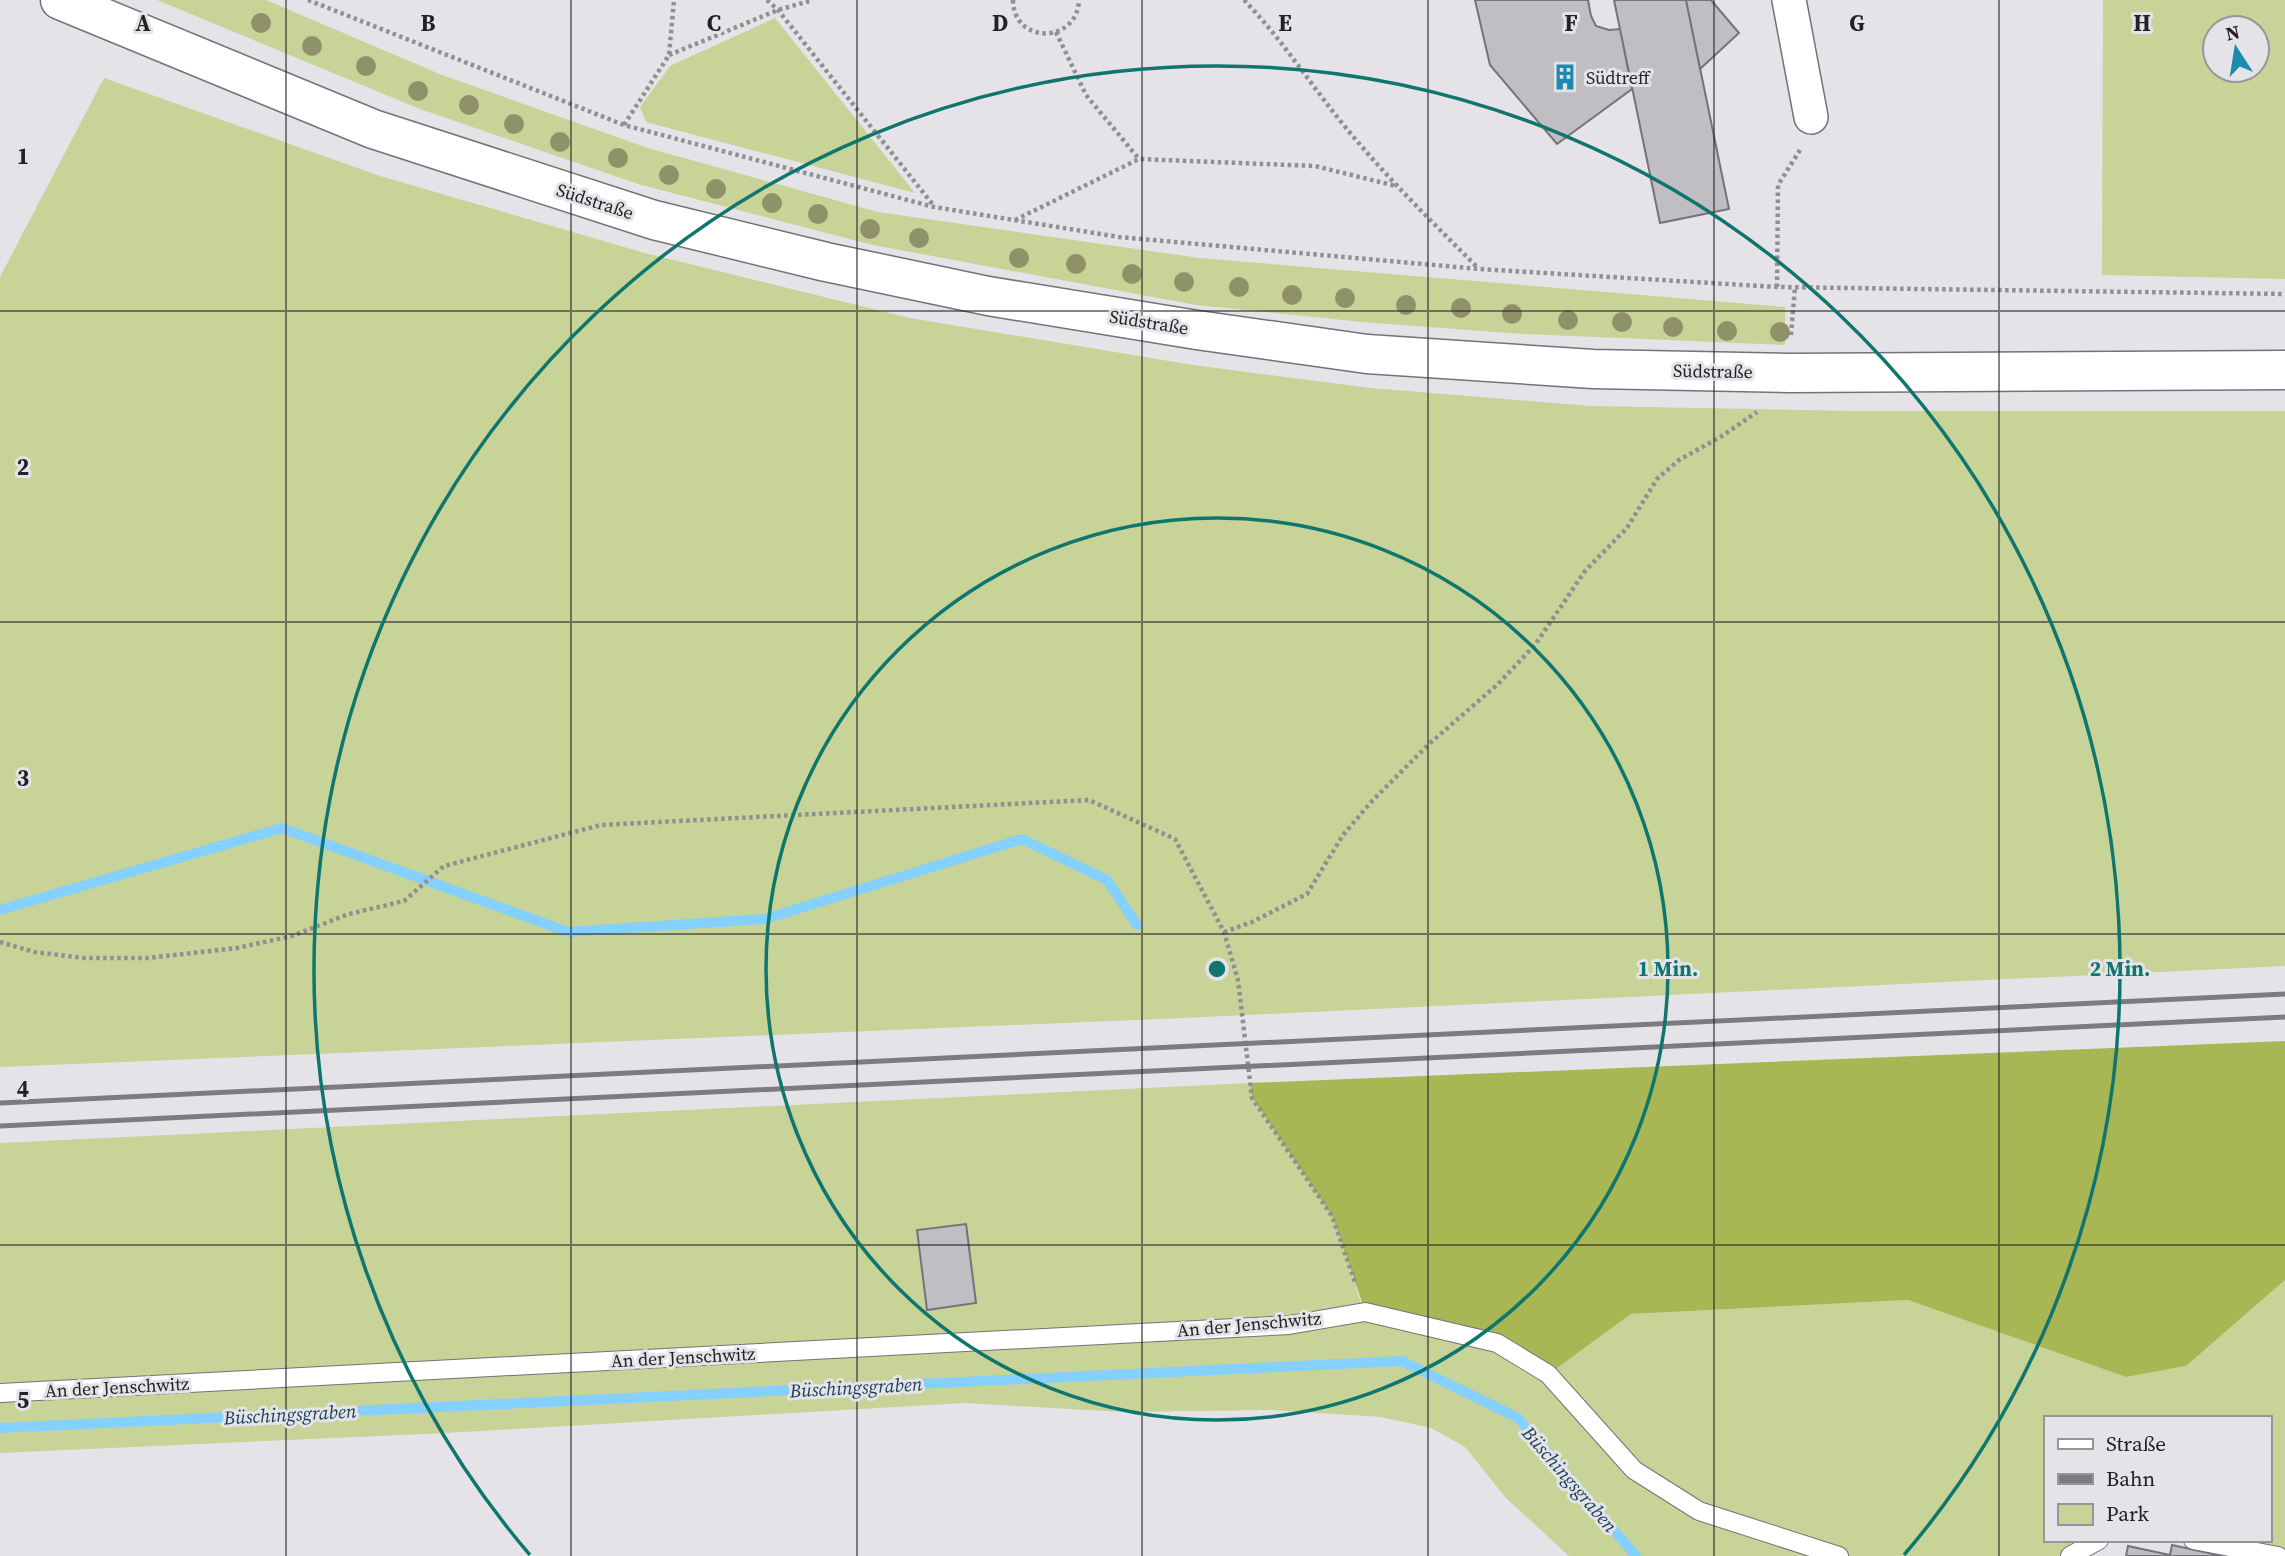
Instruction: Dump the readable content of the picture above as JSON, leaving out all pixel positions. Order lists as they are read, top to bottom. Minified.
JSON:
{"streets":{"main road":["Südstraße"],"lane":["An der Jenschwitz"]},"water":["Büschingsgraben"],"places":{"building":["Südtreff"]},"legend":["Straße","Bahn","Park"],"north":"top","grid":{"columns":["A","B","C","D","E","F","G","H"],"rows":["1","2","3","4","5"]},"rings":["1 Min.","2 Min."]}
